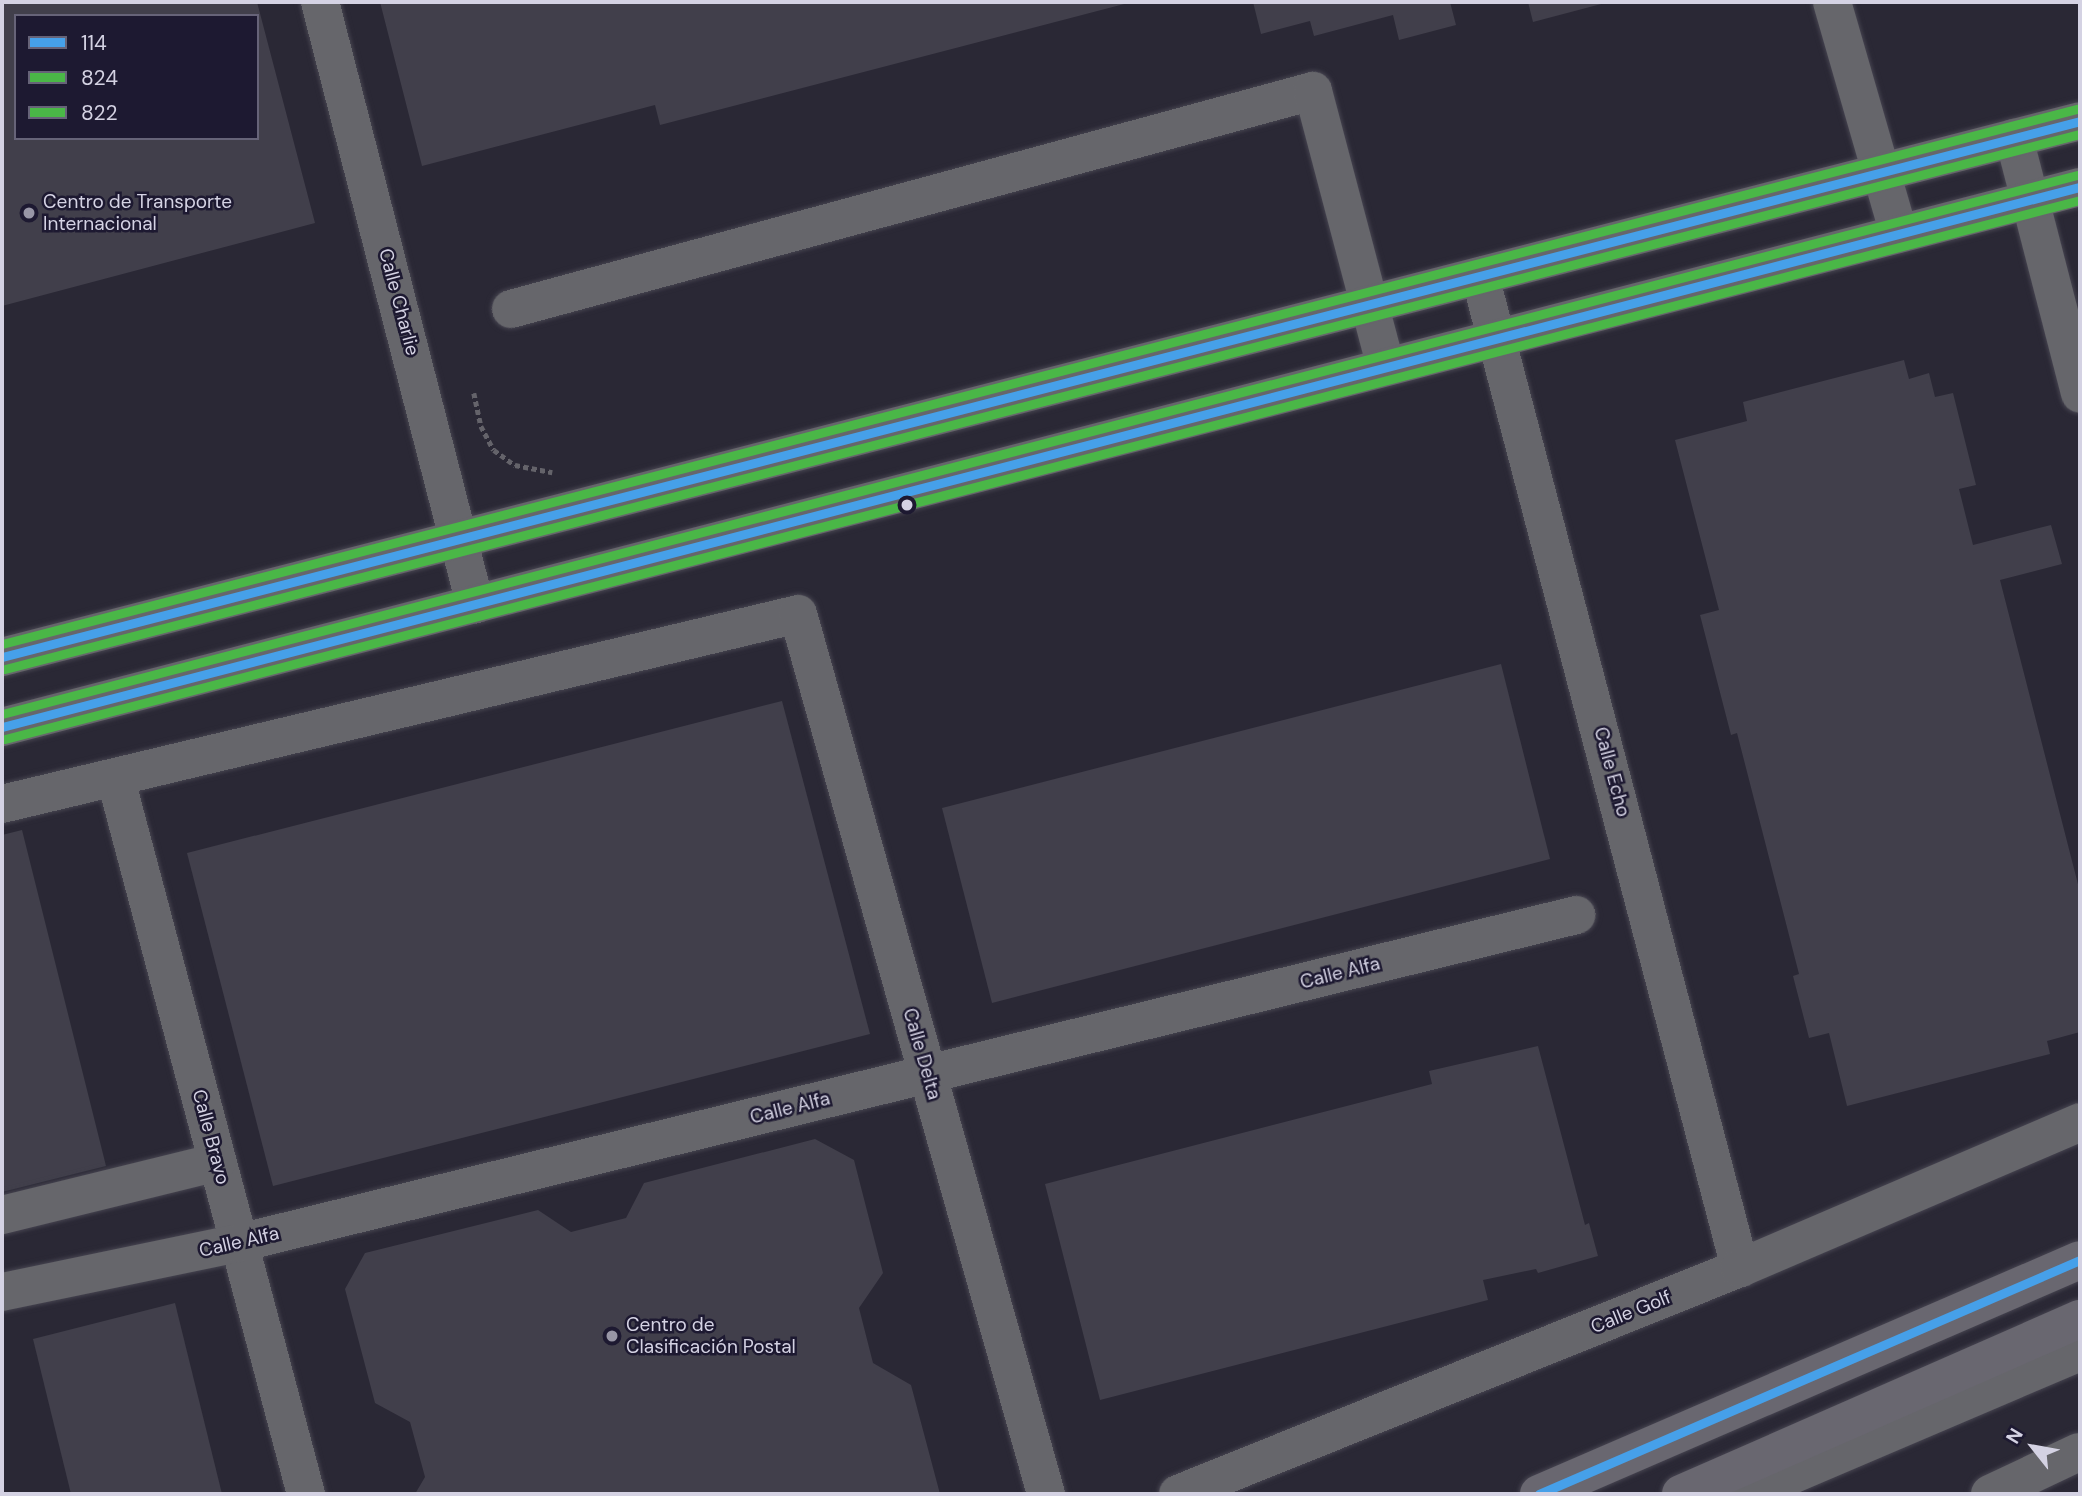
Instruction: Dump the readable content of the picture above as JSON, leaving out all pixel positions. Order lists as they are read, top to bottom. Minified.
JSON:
{"streets":{"street":["Calle Charlie","Calle Echo","Calle Alfa","Calle Delta","Calle Bravo","Calle Golf"]},"crossings":[["Calle Echo","Calle Golf"],["Calle Alfa","Calle Delta"],["Calle Alfa","Calle Bravo"],["Calle Delta","Calle Bravo"]],"places":["Centro de Transporte Internacional","Centro de Clasificación Postal"],"lines":["transit line 822","transit line 114","transit line 824"],"legend":["114","824","822"],"north":"top left"}
